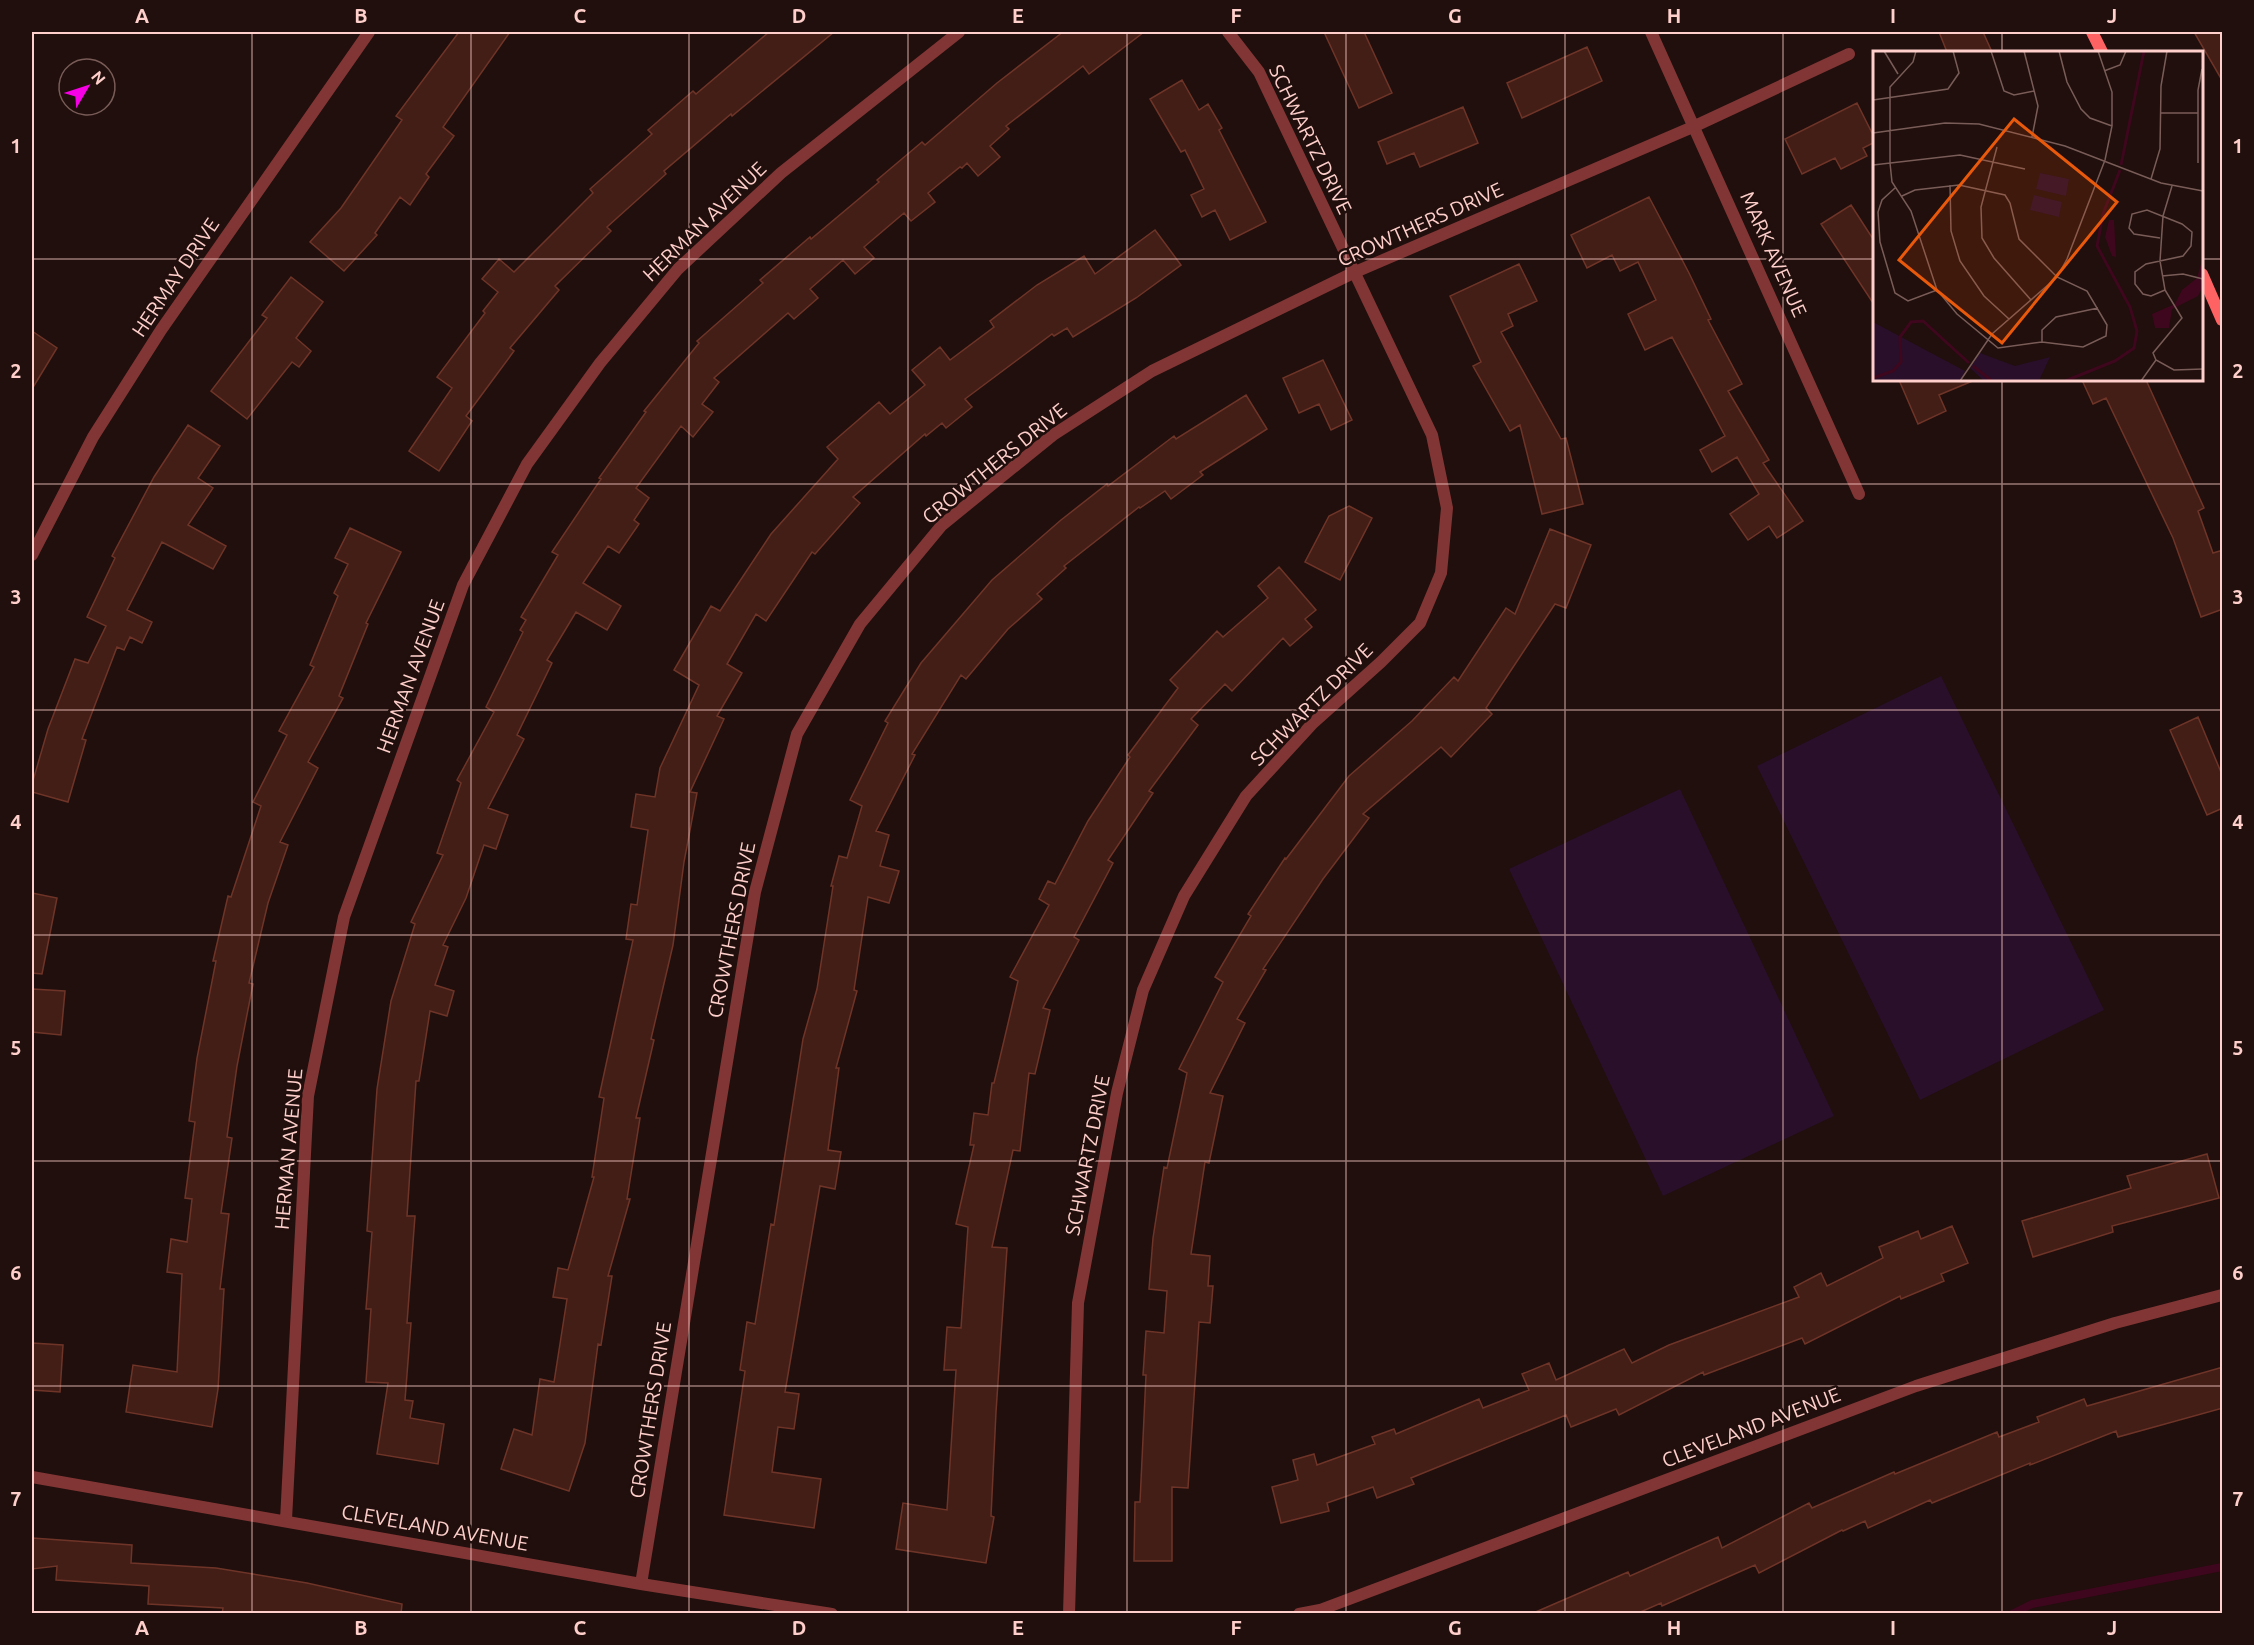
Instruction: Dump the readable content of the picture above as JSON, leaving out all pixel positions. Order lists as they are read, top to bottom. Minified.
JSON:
{"streets":{"street":["SCHWARTZ DRIVE","HERMAN AVENUE","CROWTHERS DRIVE","MARK AVENUE","HERMAY DRIVE","CLEVELAND AVENUE"]},"crossings":[["SCHWARTZ DRIVE","CROWTHERS DRIVE"],["HERMAN AVENUE","CLEVELAND AVENUE"],["CROWTHERS DRIVE","MARK AVENUE"],["CROWTHERS DRIVE","CLEVELAND AVENUE"]],"north":"top right","grid":{"columns":["A","B","C","D","E","F","G","H","I","J"],"rows":["1","2","3","4","5","6","7"]}}
